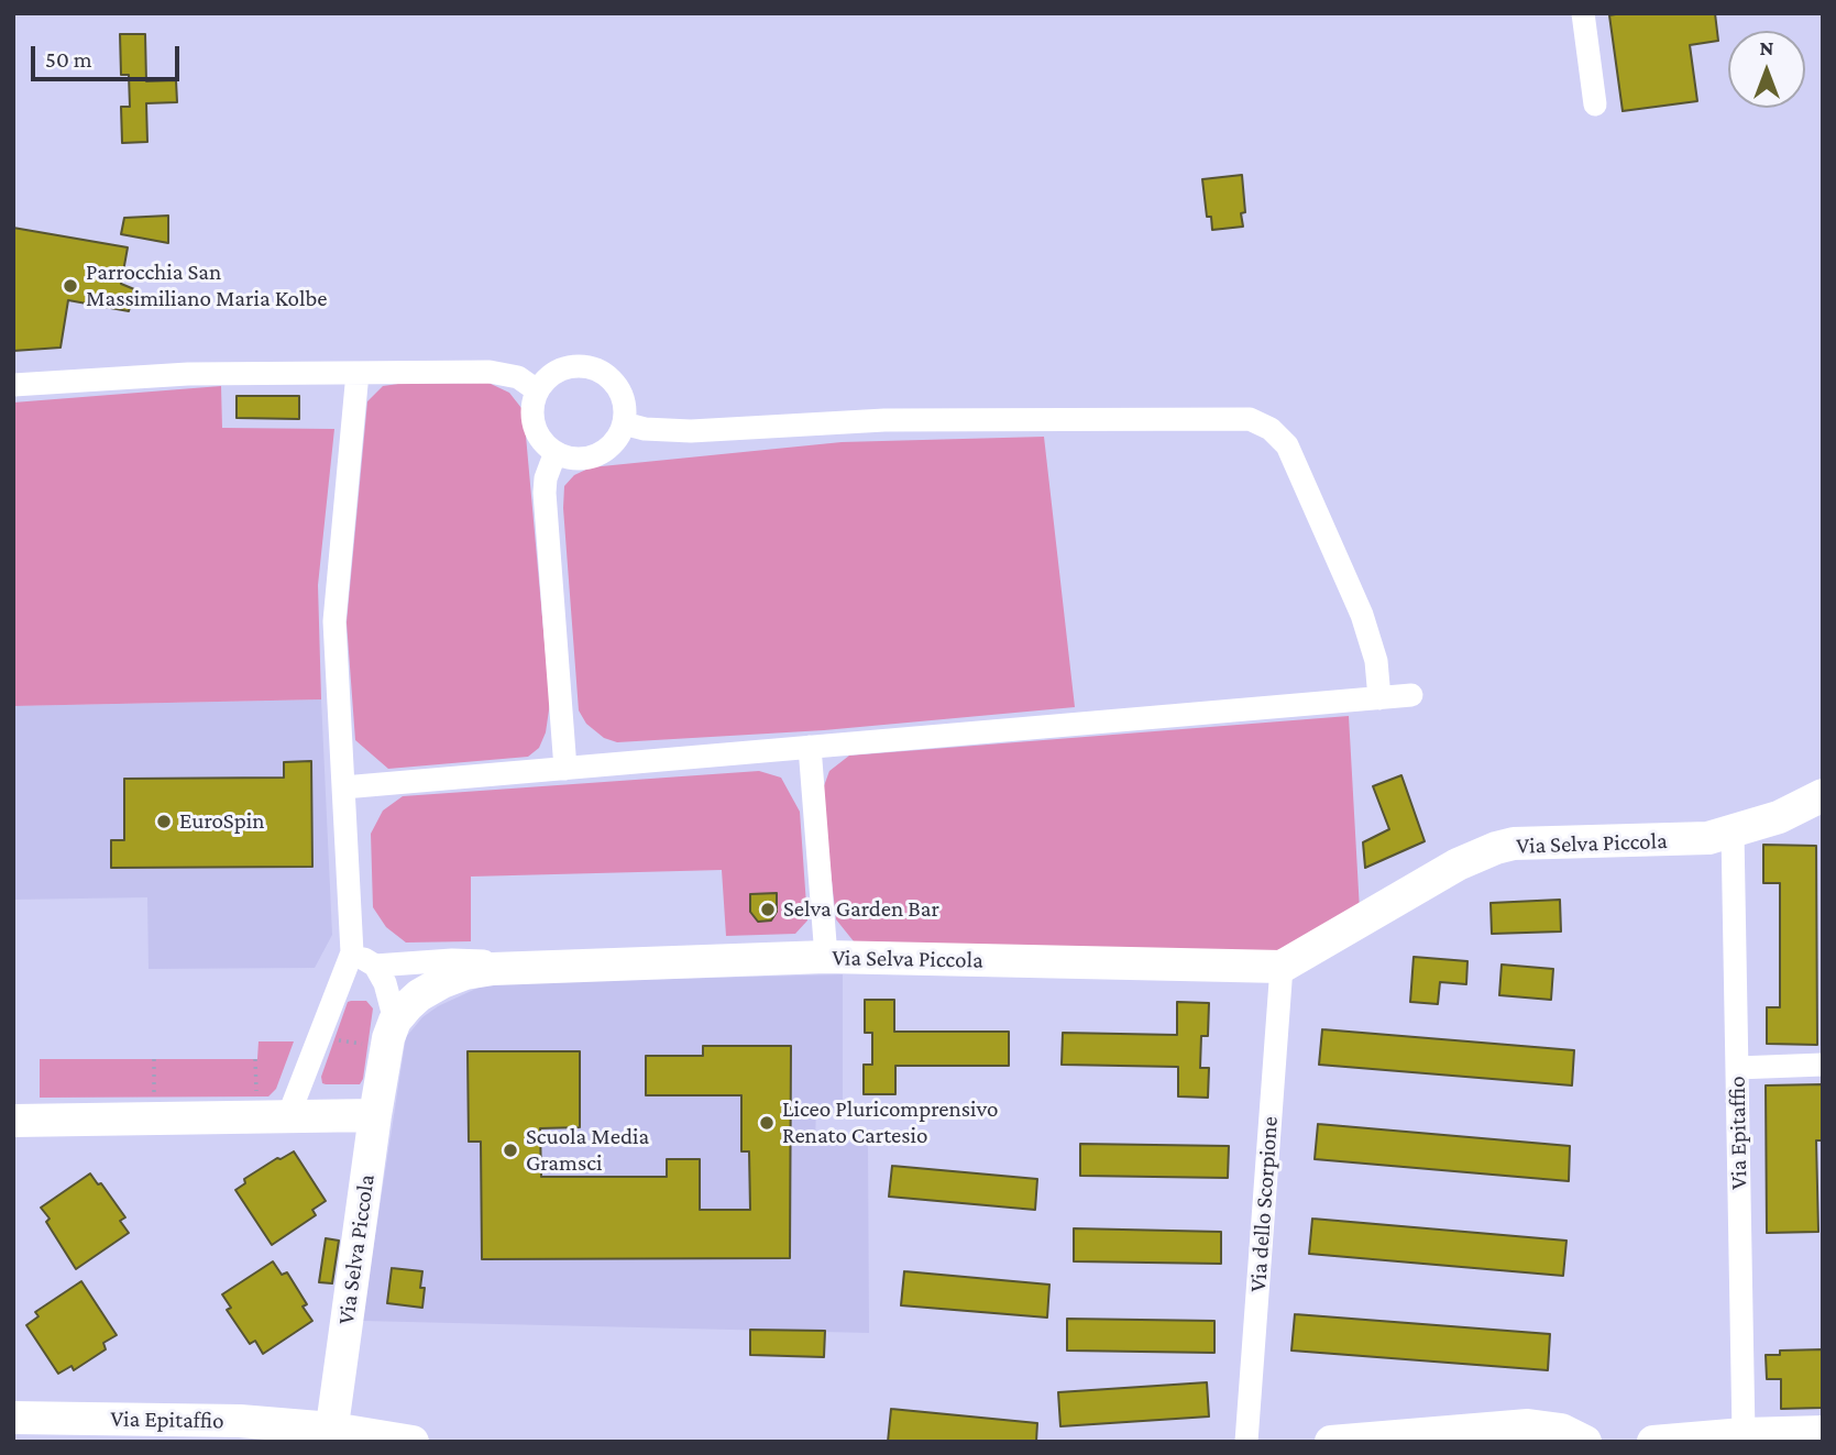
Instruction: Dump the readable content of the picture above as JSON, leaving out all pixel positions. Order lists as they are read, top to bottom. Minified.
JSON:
{"streets":{"street":["Via Selva Piccola","Via Epitaffio","Via dello Scorpione"]},"crossings":[["Via Selva Piccola","Via Epitaffio"],["Via Selva Piccola","Via dello Scorpione"]],"places":["Parrocchia San Massimiliano Maria Kolbe","EuroSpin","Selva Garden Bar","Liceo Pluricomprensivo Renato Cartesio","Scuola Media Gramsci"],"scale_bar":"50 m","north":"top"}
